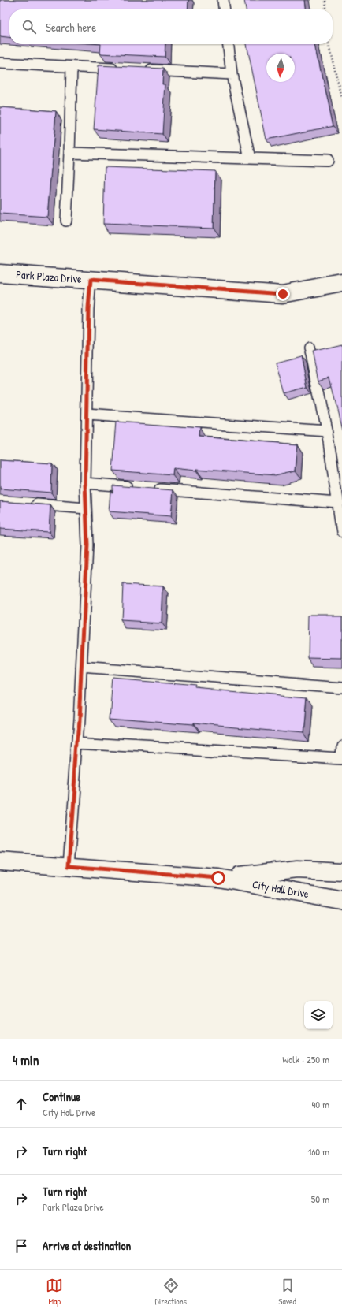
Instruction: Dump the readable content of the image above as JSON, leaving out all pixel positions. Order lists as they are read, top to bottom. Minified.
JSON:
{"streets":{"street":["Park Plaza Drive","City Hall Drive"]},"north":"bottom","page":{"search":"Search here","heading":["4 min","Walk · 250 m"],"list":[["Continue","City Hall Drive","40 m"],["Turn right","160 m"],["Turn right","Park Plaza Drive","50 m"],"Arrive at destination"],"nav":["Map","Directions","Saved"]}}
